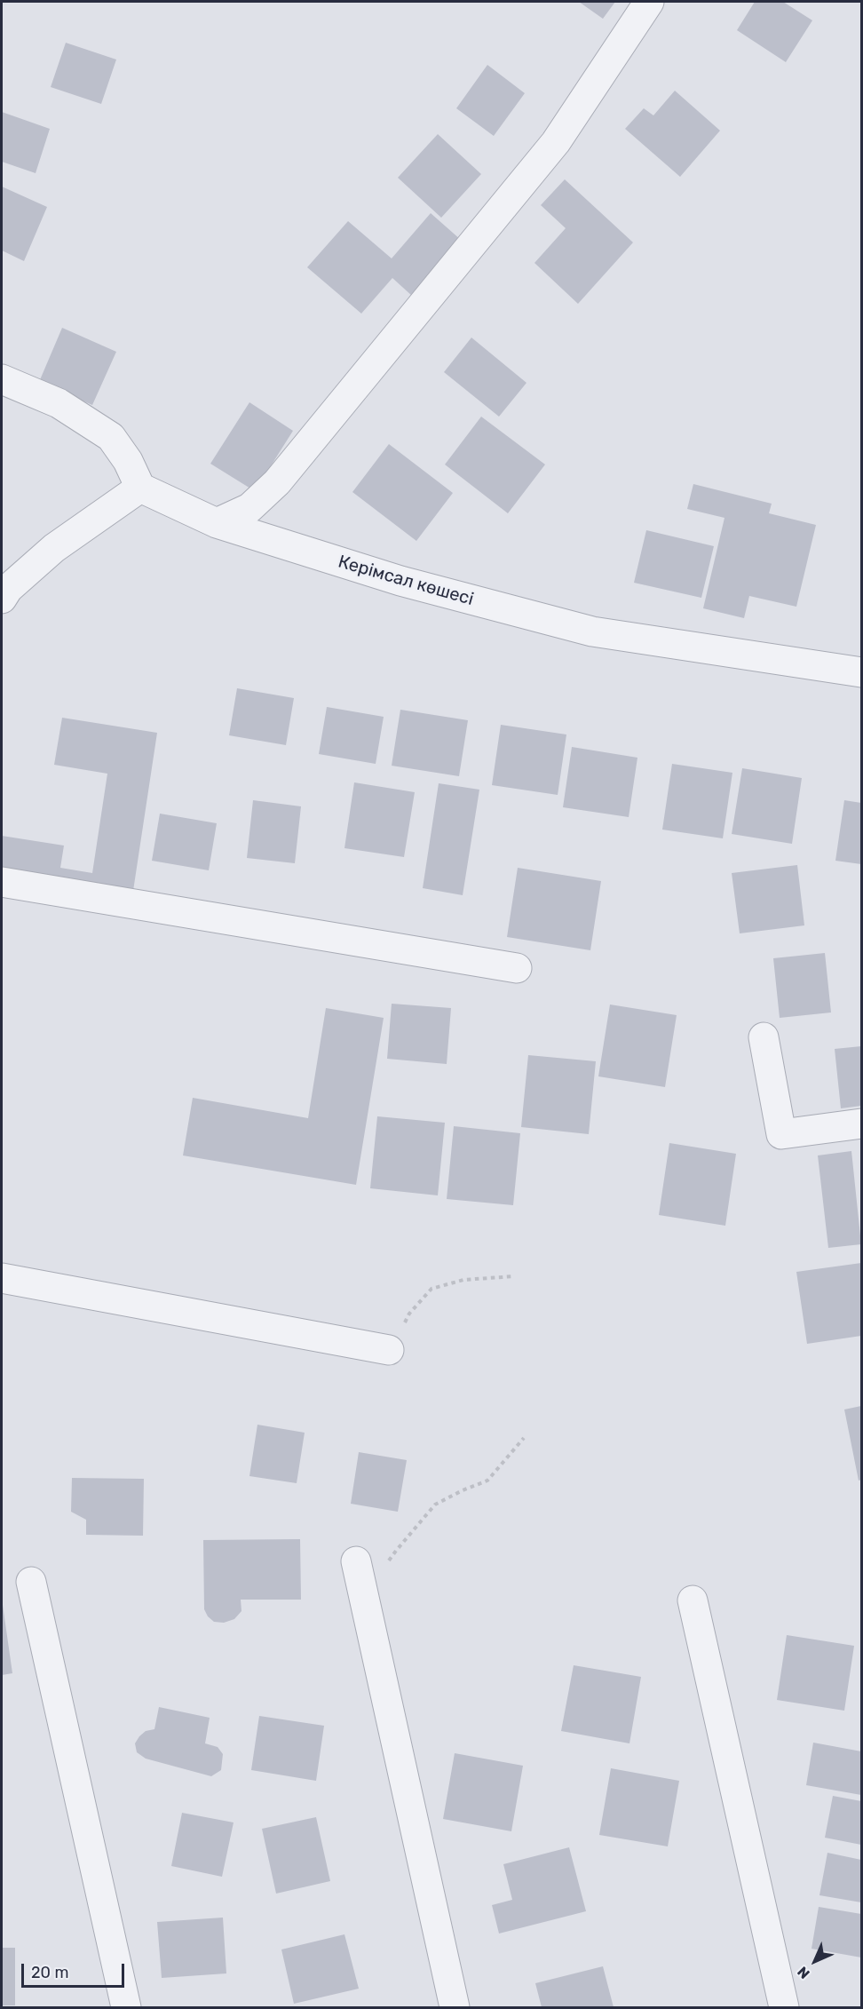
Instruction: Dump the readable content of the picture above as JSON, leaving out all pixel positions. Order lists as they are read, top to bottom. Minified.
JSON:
{"streets":{"street":["Керімсал көшесі"]},"scale_bar":"20 m","north":"bottom left"}
